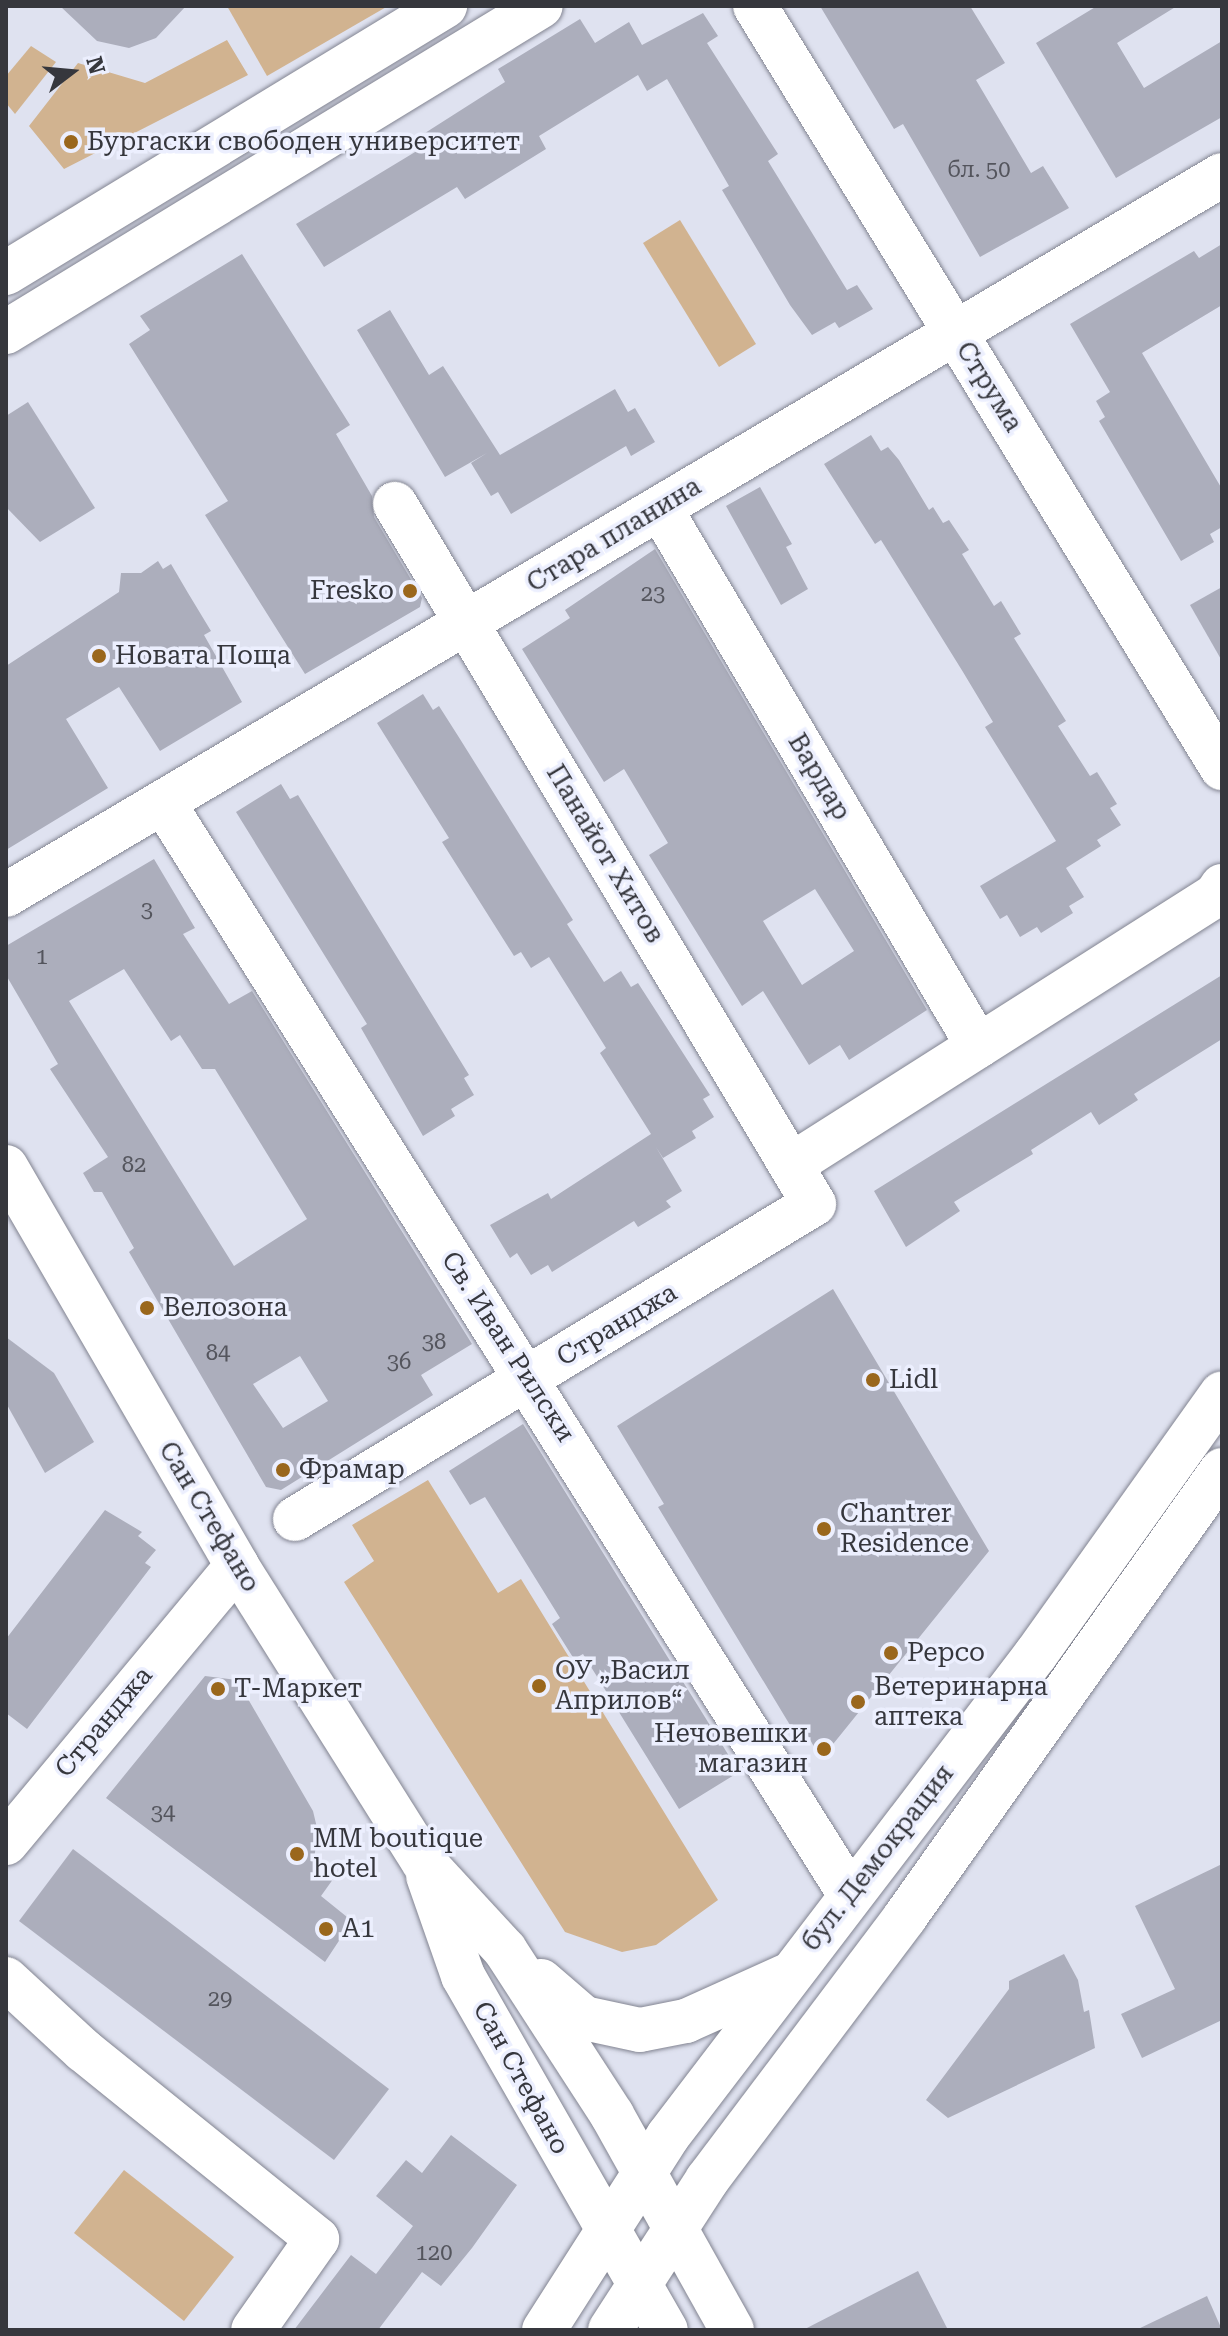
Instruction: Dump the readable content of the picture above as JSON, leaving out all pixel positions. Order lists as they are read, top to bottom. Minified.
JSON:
{"streets":{"street":["Струма","Стара планина","Вардар","Панайот Хитов","Странджа","Св. Иван Рилски","Сан Стефано","бул. Демокрация"]},"crossings":[["Струма","Стара планина"],["Стара планина","Вардар"],["Стара планина","Панайот Хитов"],["Стара планина","Св. Иван Рилски"],["Панайот Хитов","Странджа"],["Странджа","Св. Иван Рилски"],["Странджа","Сан Стефано"],["Св. Иван Рилски","бул. Демокрация"],["Сан Стефано","бул. Демокрация"]],"places":["Бургаски свободен университет","Fresko","Новата Поща","Велозона","Lidl","Фрамар","Chantrer Residence","Pepco","ОУ „Васил Априлов“","Т-Маркет","Ветеринарна аптека","Нечовешки магазин","MM boutique hotel","A1"],"house_numbers":["бл. 50","23","3","1","82","38","84","36","34","29","120"],"north":"right"}
